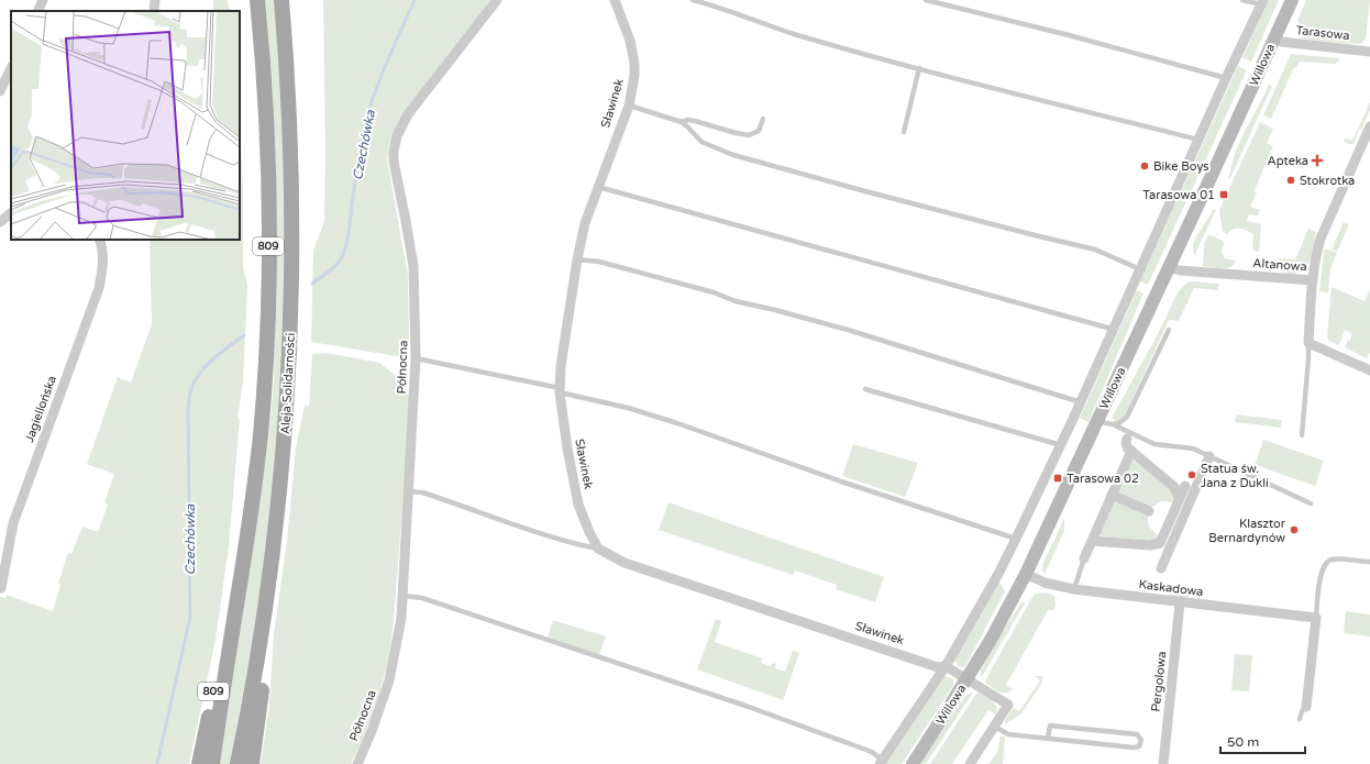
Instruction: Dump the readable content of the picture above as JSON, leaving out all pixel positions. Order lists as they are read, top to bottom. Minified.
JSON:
{"streets":{"main road":["809","Aleja Solidarności"],"street":["Tarasowa","Willowa","Sławinek","Altanowa","Północna","Jagiellońska","Kaskadowa","Pergolowa"]},"crossings":[["Tarasowa","Willowa"],["Willowa","Sławinek"],["Willowa","Altanowa"],["Willowa","Kaskadowa"],["809","Aleja Solidarności"],["Kaskadowa","Pergolowa"]],"water":["Czechówka"],"places":{"health":["Apteka"],"other":["Bike Boys","Stokrotka","Statua św. Jana z Dukli","Klasztor Bernardynów"],"transit":["Tarasowa 01","Tarasowa 02"]},"scale_bar":"50 m"}
